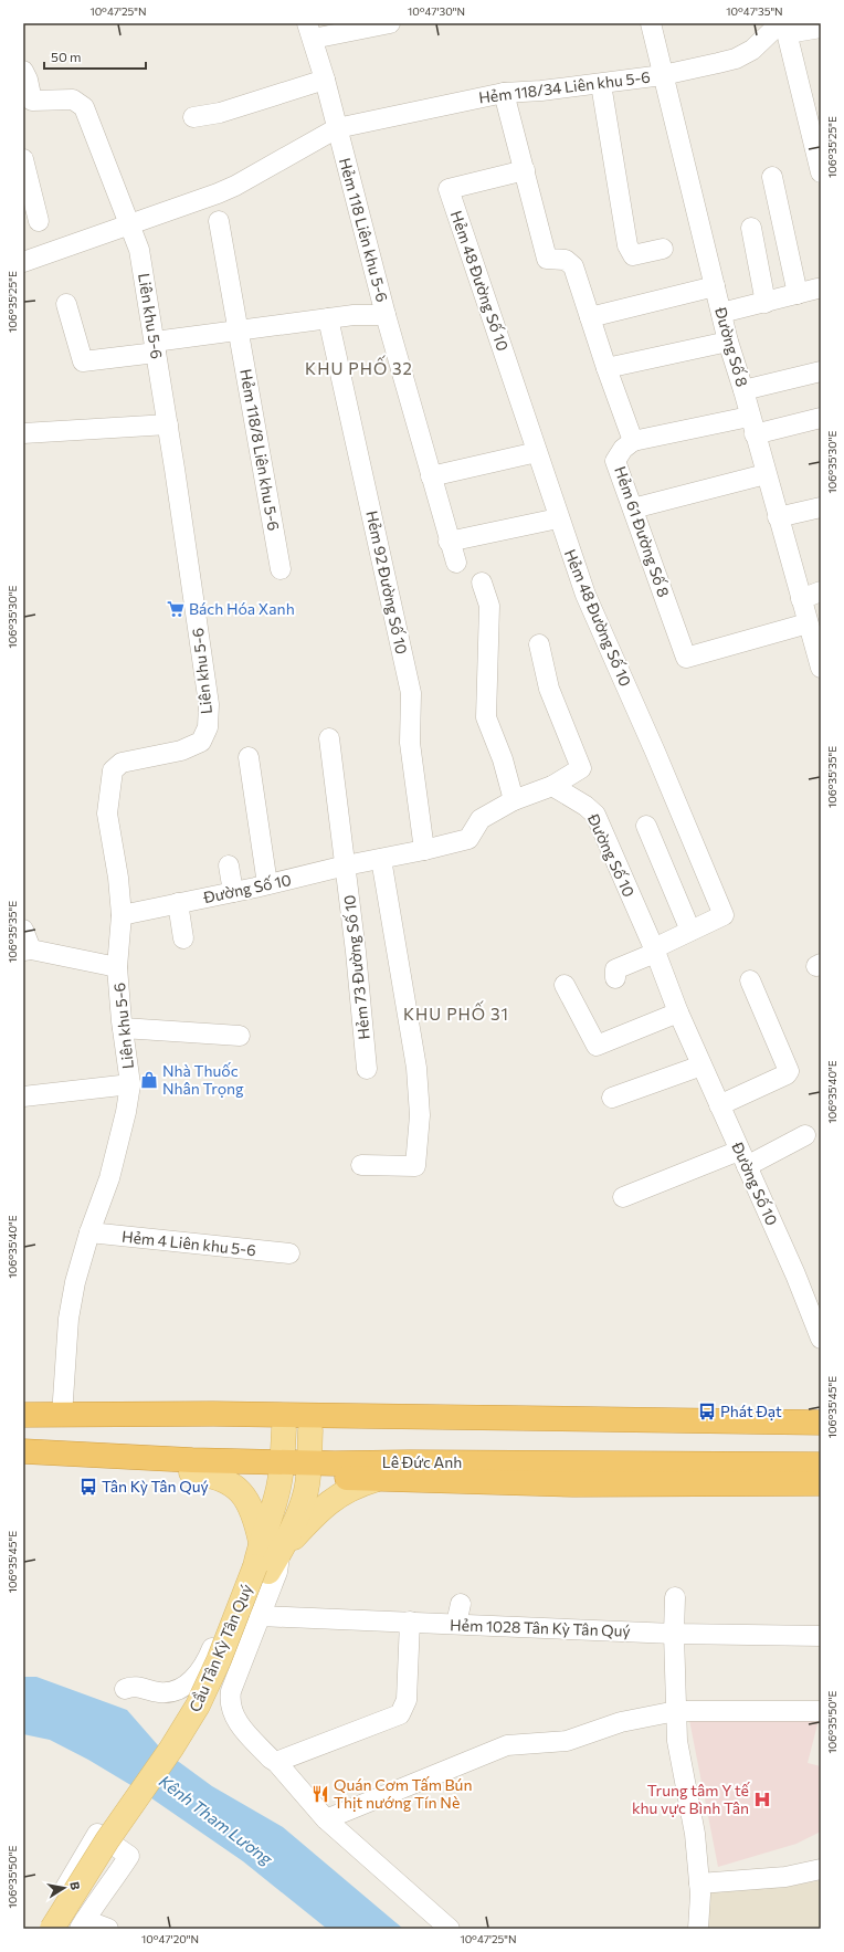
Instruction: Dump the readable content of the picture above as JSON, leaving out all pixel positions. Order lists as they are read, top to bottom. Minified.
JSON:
{"streets":{"highway":["Lê Đức Anh"],"main road":["Cầu Tân Kỳ Tân Quý"],"street":["Hẻm 118/34 Liên khu 5-6","Hẻm 118 Liên khu 5-6","Hẻm 48 Đường Số 10","Liên khu 5-6","Đường Số 8","Hẻm 118/8 Liên khu 5-6","Hẻm 61 Đường Số 8","Hẻm 92 Đường Số 10","Đường Số 10","Hẻm 73 Đường Số 10","Hẻm 4 Liên khu 5-6","Hẻm 1028 Tân Kỳ Tân Quý"]},"crossings":[["Hẻm 118/34 Liên khu 5-6","Hẻm 118 Liên khu 5-6"],["Hẻm 118/34 Liên khu 5-6","Liên khu 5-6"],["Hẻm 118/34 Liên khu 5-6","Đường Số 8"],["Hẻm 118 Liên khu 5-6","Liên khu 5-6"],["Hẻm 118 Liên khu 5-6","Hẻm 118/8 Liên khu 5-6"],["Hẻm 118 Liên khu 5-6","Hẻm 92 Đường Số 10"],["Hẻm 48 Đường Số 10","Đường Số 10"],["Liên khu 5-6","Đường Số 10"],["Liên khu 5-6","Hẻm 4 Liên khu 5-6"],["Liên khu 5-6","Lê Đức Anh"],["Đường Số 8","Hẻm 61 Đường Số 8"],["Hẻm 92 Đường Số 10","Đường Số 10"],["Đường Số 10","Hẻm 73 Đường Số 10"]],"districts":["KHU PHỐ 32","KHU PHỐ 31"],"water":["Kênh Tham Lương"],"places":{"supermarket":["Bách Hóa Xanh"],"shop":["Nhà Thuốc Nhân Trọng"],"bus stop":["Phát Đạt","Tân Kỳ Tân Quý"],"restaurant":["Quán Cơm Tấm Bún Thịt nướng Tín Nè"],"hospital":["Trung tâm Y tế khu vực Bình Tân"]},"scale_bar":"50 m","north":"right","coordinates":["10°47'25\"N","10°47'30\"N","10°47'35\"N","106°35'25\"E","106°35'30\"E","106°35'35\"E","106°35'40\"E","106°35'45\"E","106°35'50\"E","10°47'20\"N"]}
